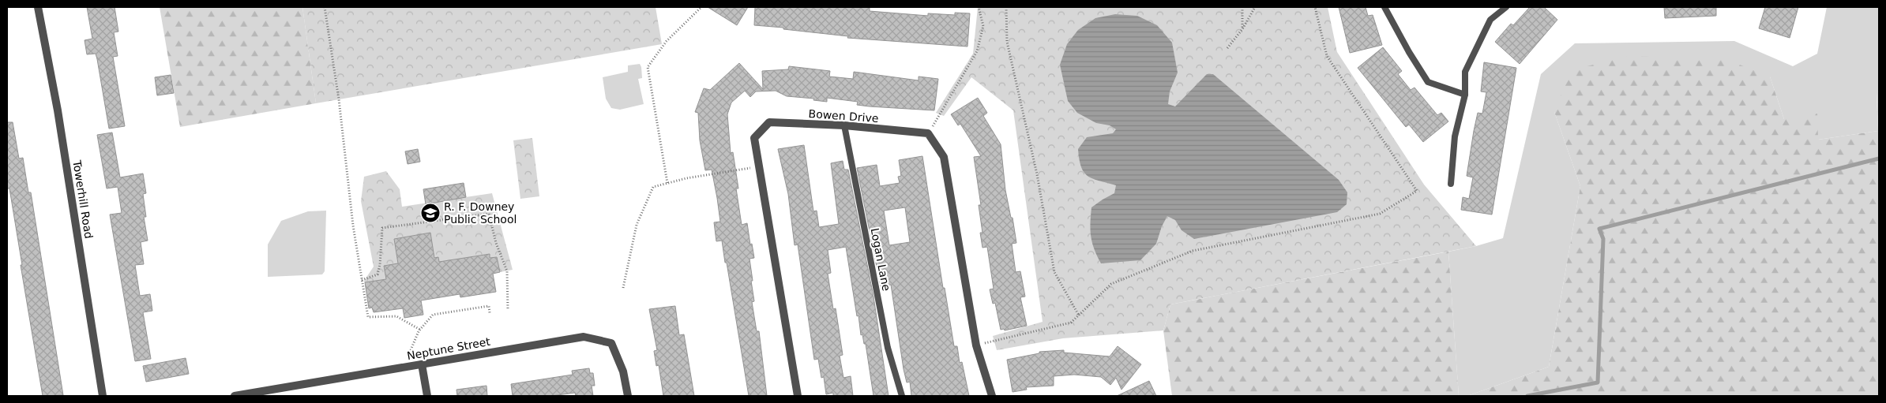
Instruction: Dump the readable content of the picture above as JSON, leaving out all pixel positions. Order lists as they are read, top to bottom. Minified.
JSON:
{"streets":{"street":["Bowen Drive","Towerhill Road","Neptune Street"],"lane":["Logan Lane"]},"crossings":[["Bowen Drive","Logan Lane"]],"places":{"school or university":["R. F. Downey Public School"]}}
